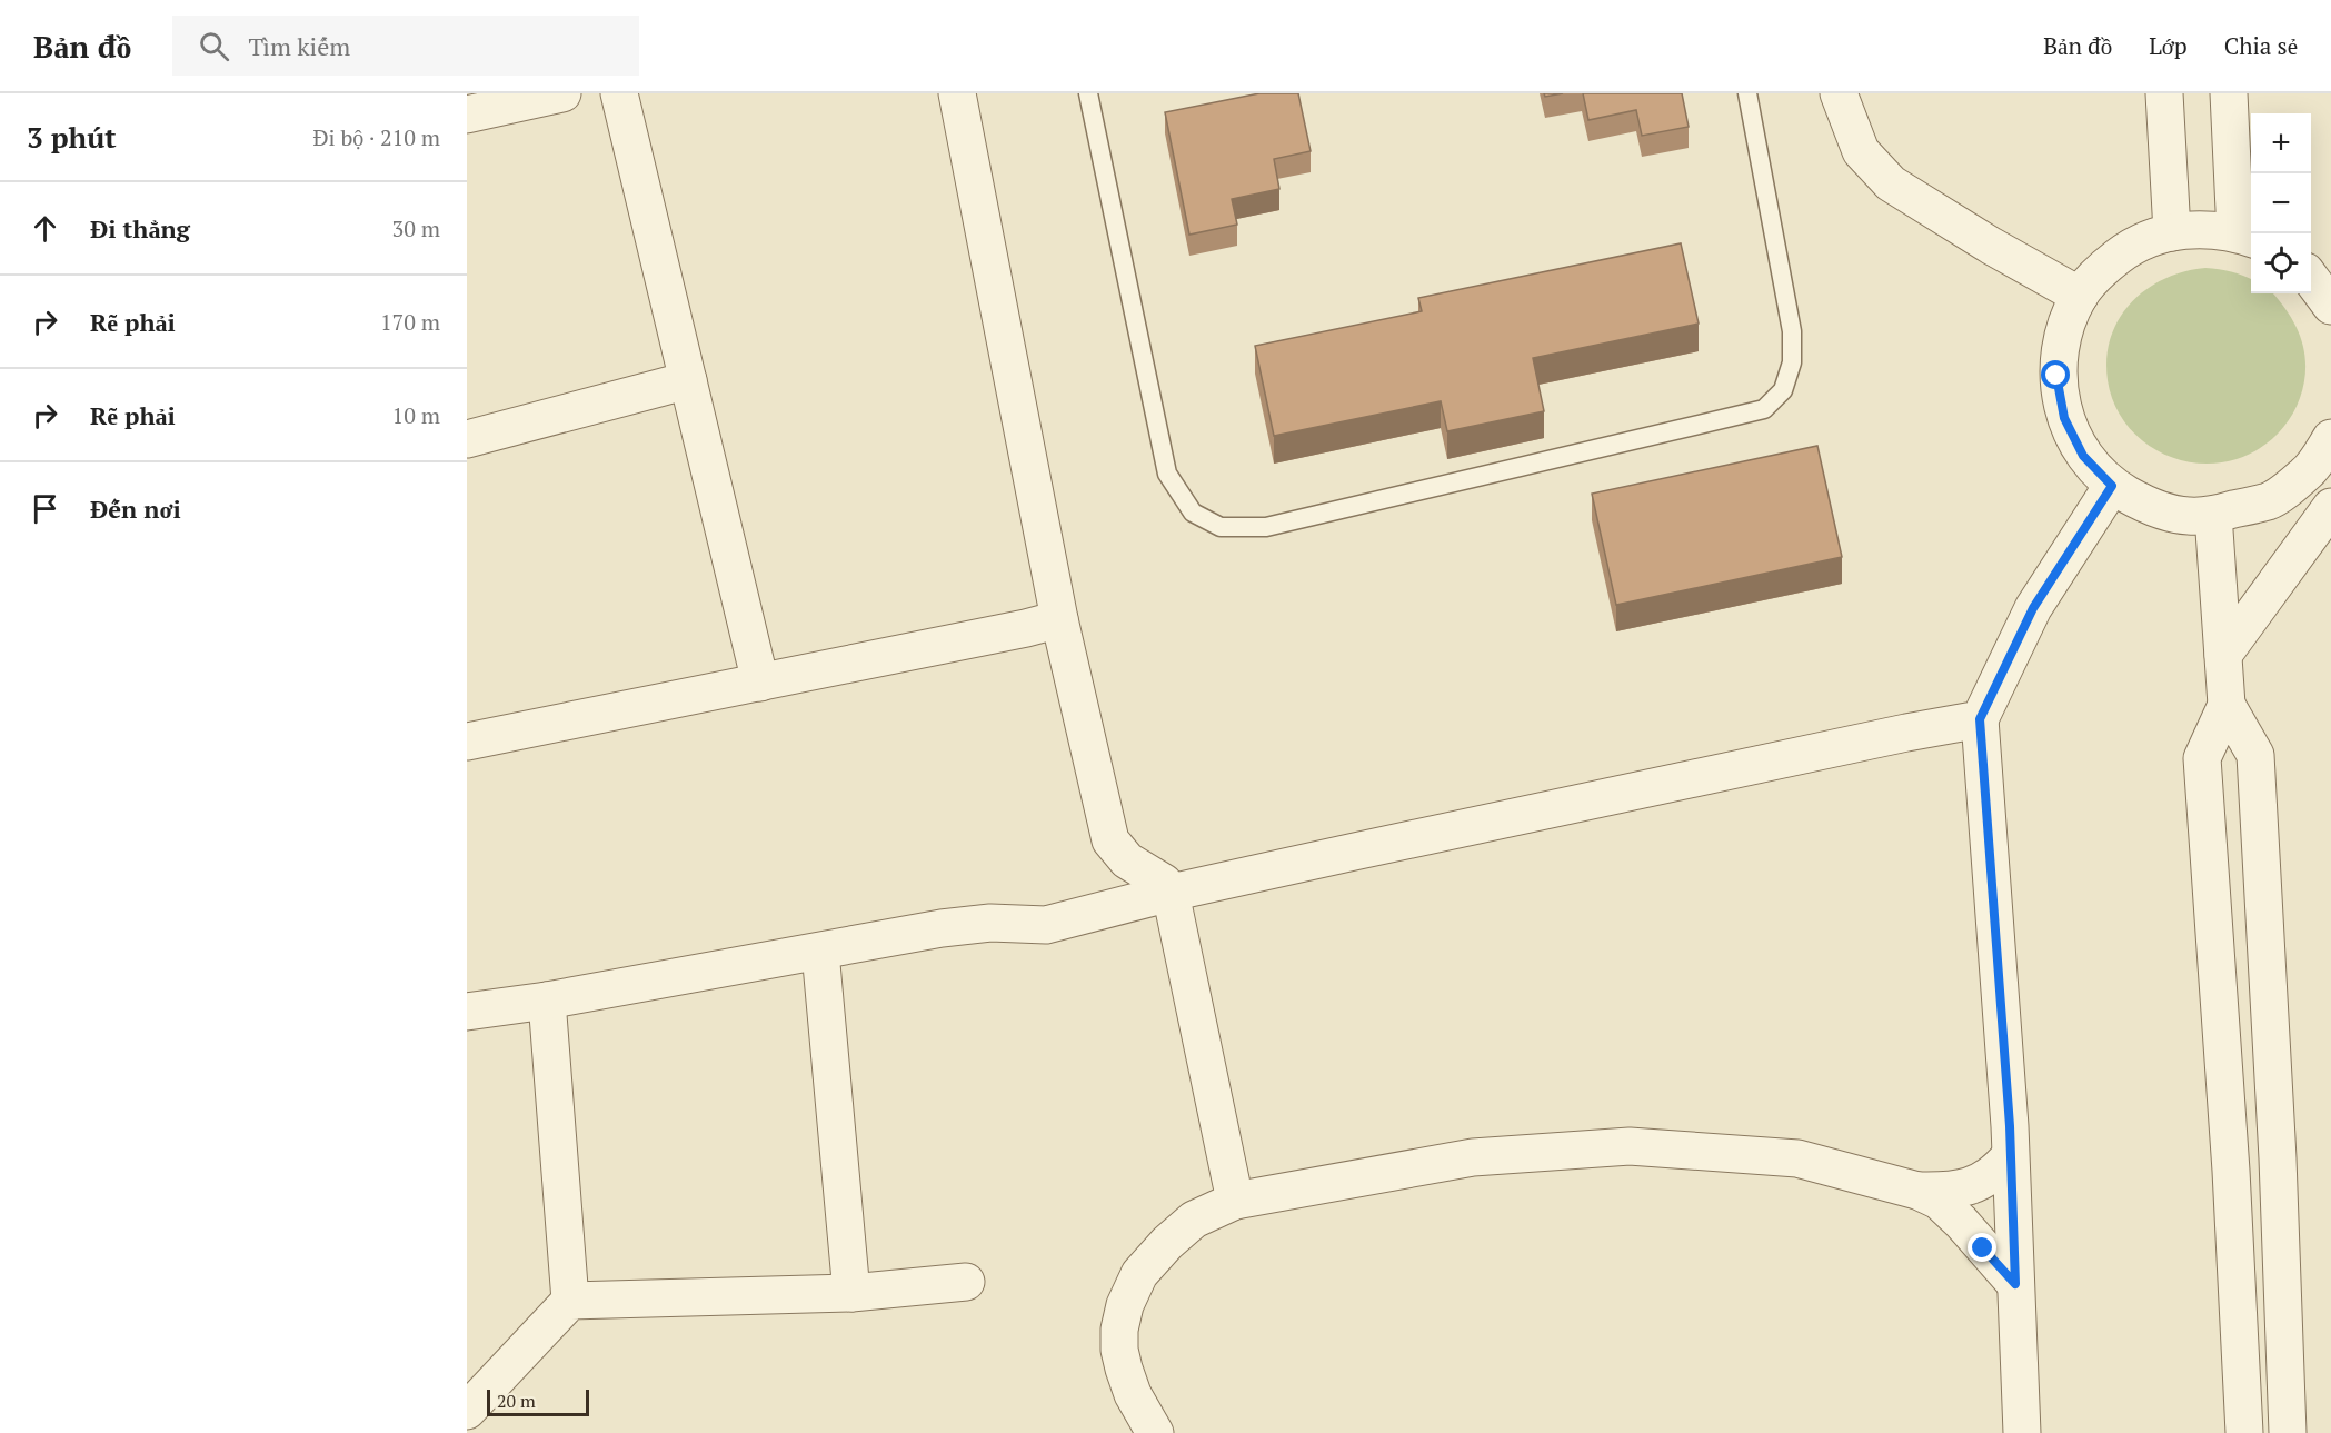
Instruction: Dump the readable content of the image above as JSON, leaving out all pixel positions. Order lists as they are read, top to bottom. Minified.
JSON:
{"scale_bar":"20 m","page":{"header":"Bản đồ","search":"Tìm kiếm","nav":["Bản đồ","Lớp","Chia sẻ"],"heading":["3 phút","Đi bộ · 210 m"],"map_buttons":["+","−"],"list":[["Đi thẳng","30 m"],["Rẽ phải","170 m"],["Rẽ phải","10 m"],"Đến nơi"],"scale":"20 m"}}
